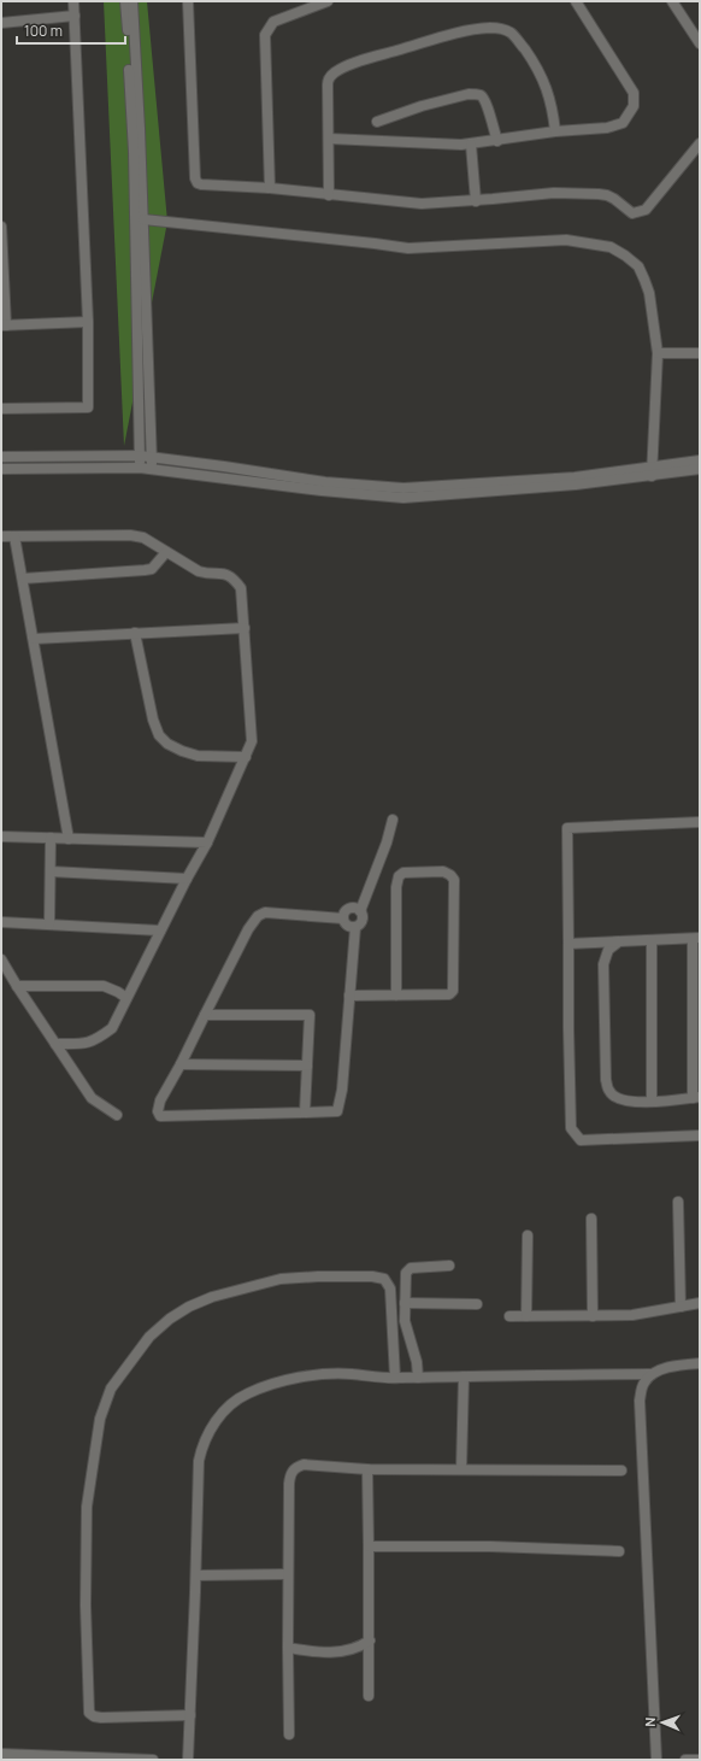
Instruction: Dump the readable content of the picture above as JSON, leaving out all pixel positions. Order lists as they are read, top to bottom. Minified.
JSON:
{"scale_bar":"100 m","north":"left"}
